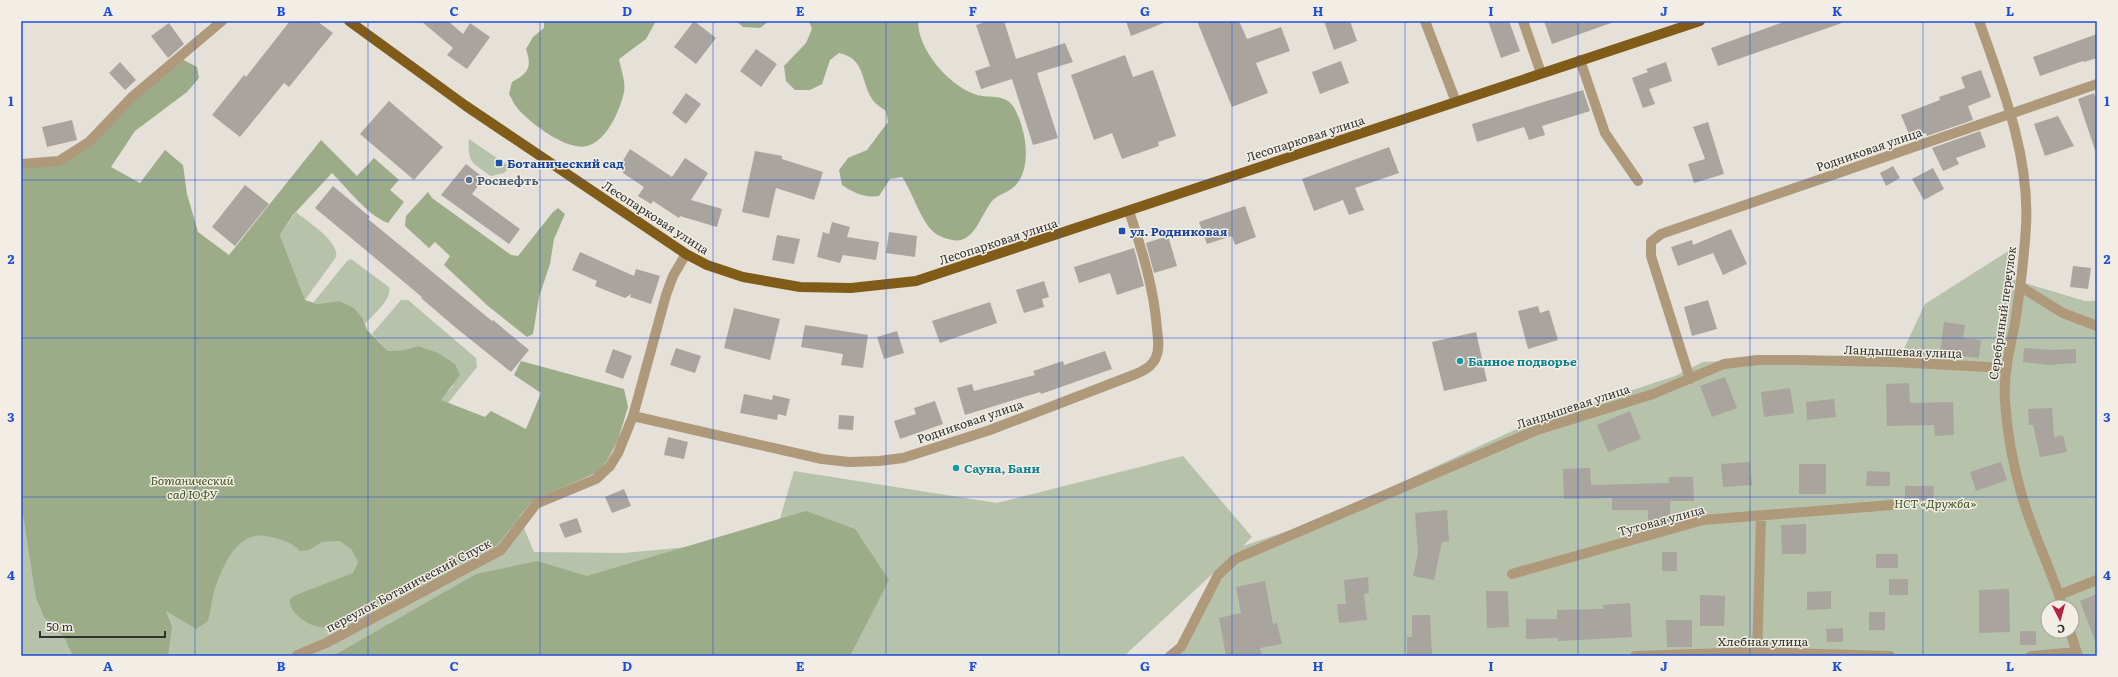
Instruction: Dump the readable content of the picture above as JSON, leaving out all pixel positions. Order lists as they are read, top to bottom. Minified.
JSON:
{"streets":{"main road":["Лесопарковая улица"],"street":["Родниковая улица","Серебряный переулок","Ландышевая улица","Тутовая улица","переулок Ботанический Спуск","Хлебная улица"]},"crossings":[["Лесопарковая улица","Родниковая улица"],["Лесопарковая улица","переулок Ботанический Спуск"],["Родниковая улица","Серебряный переулок"],["Родниковая улица","Ландышевая улица"],["Родниковая улица","переулок Ботанический Спуск"],["Серебряный переулок","Ландышевая улица"]],"parks":["Ботанический сад ЮФУ","НСТ «Дружба»"],"places":{"transit":["Ботанический сад","ул. Родниковая"],"other":["Роснефть","Банное подворье","Сауна, Бани"]},"scale_bar":"50 m","north":"bottom","grid":{"columns":["A","B","C","D","E","F","G","H","I","J","K","L"],"rows":["1","2","3","4"]}}
